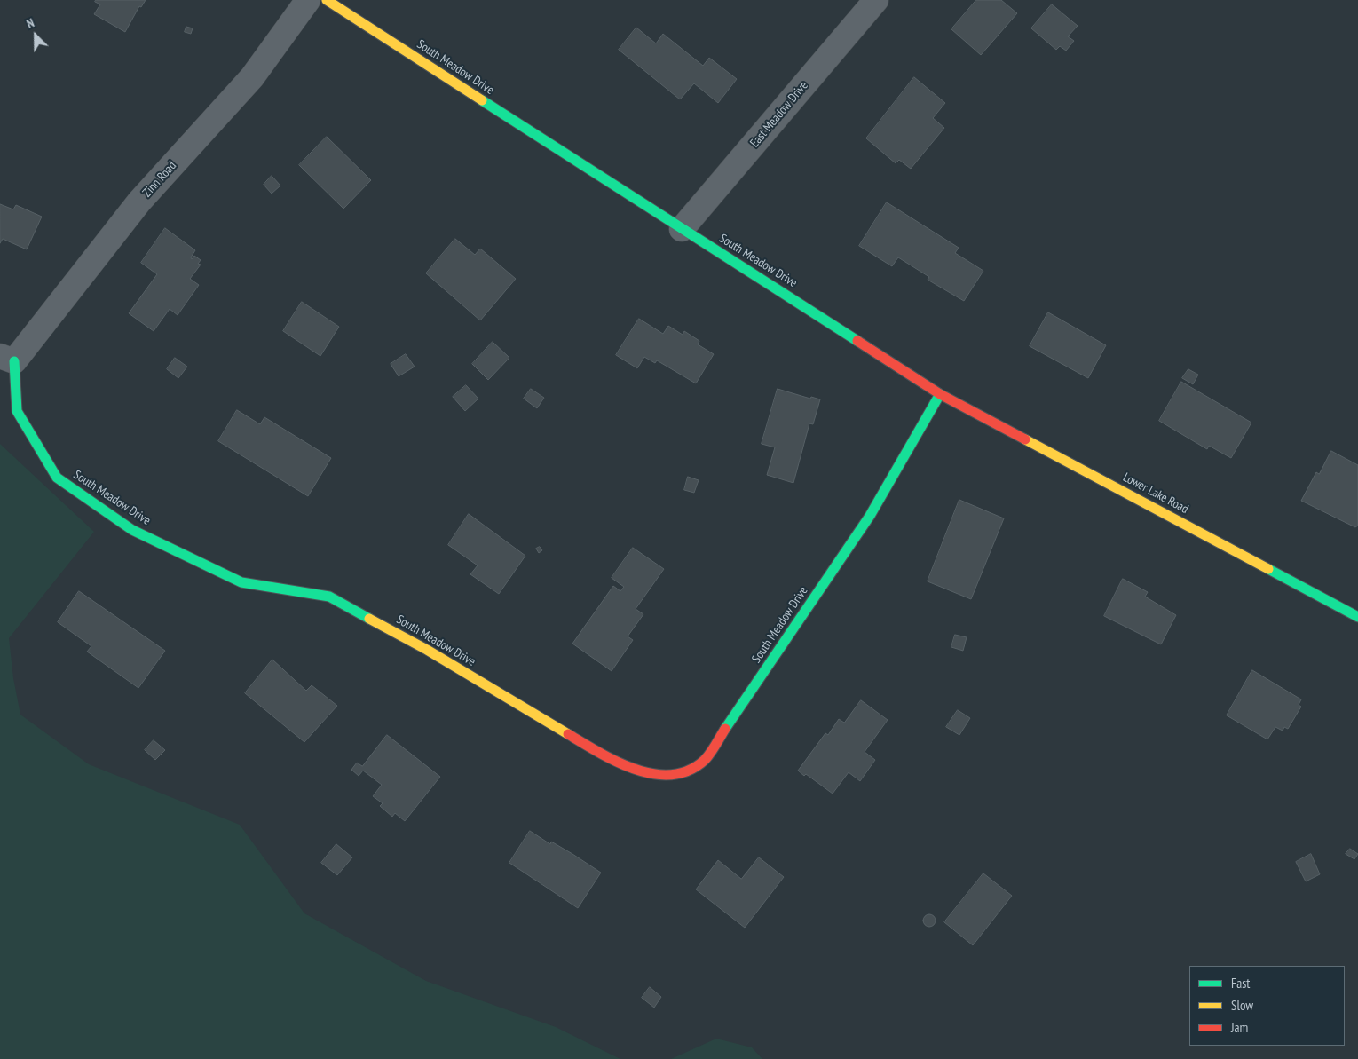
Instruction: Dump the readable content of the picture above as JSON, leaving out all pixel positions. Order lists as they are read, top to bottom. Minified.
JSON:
{"streets":{"street":["South Meadow Drive","East Meadow Drive","Zinn Road","Lower Lake Road"]},"crossings":[["South Meadow Drive","East Meadow Drive"],["South Meadow Drive","Zinn Road"],["South Meadow Drive","Lower Lake Road"]],"legend":["Fast","Slow","Jam"],"north":"top left"}
